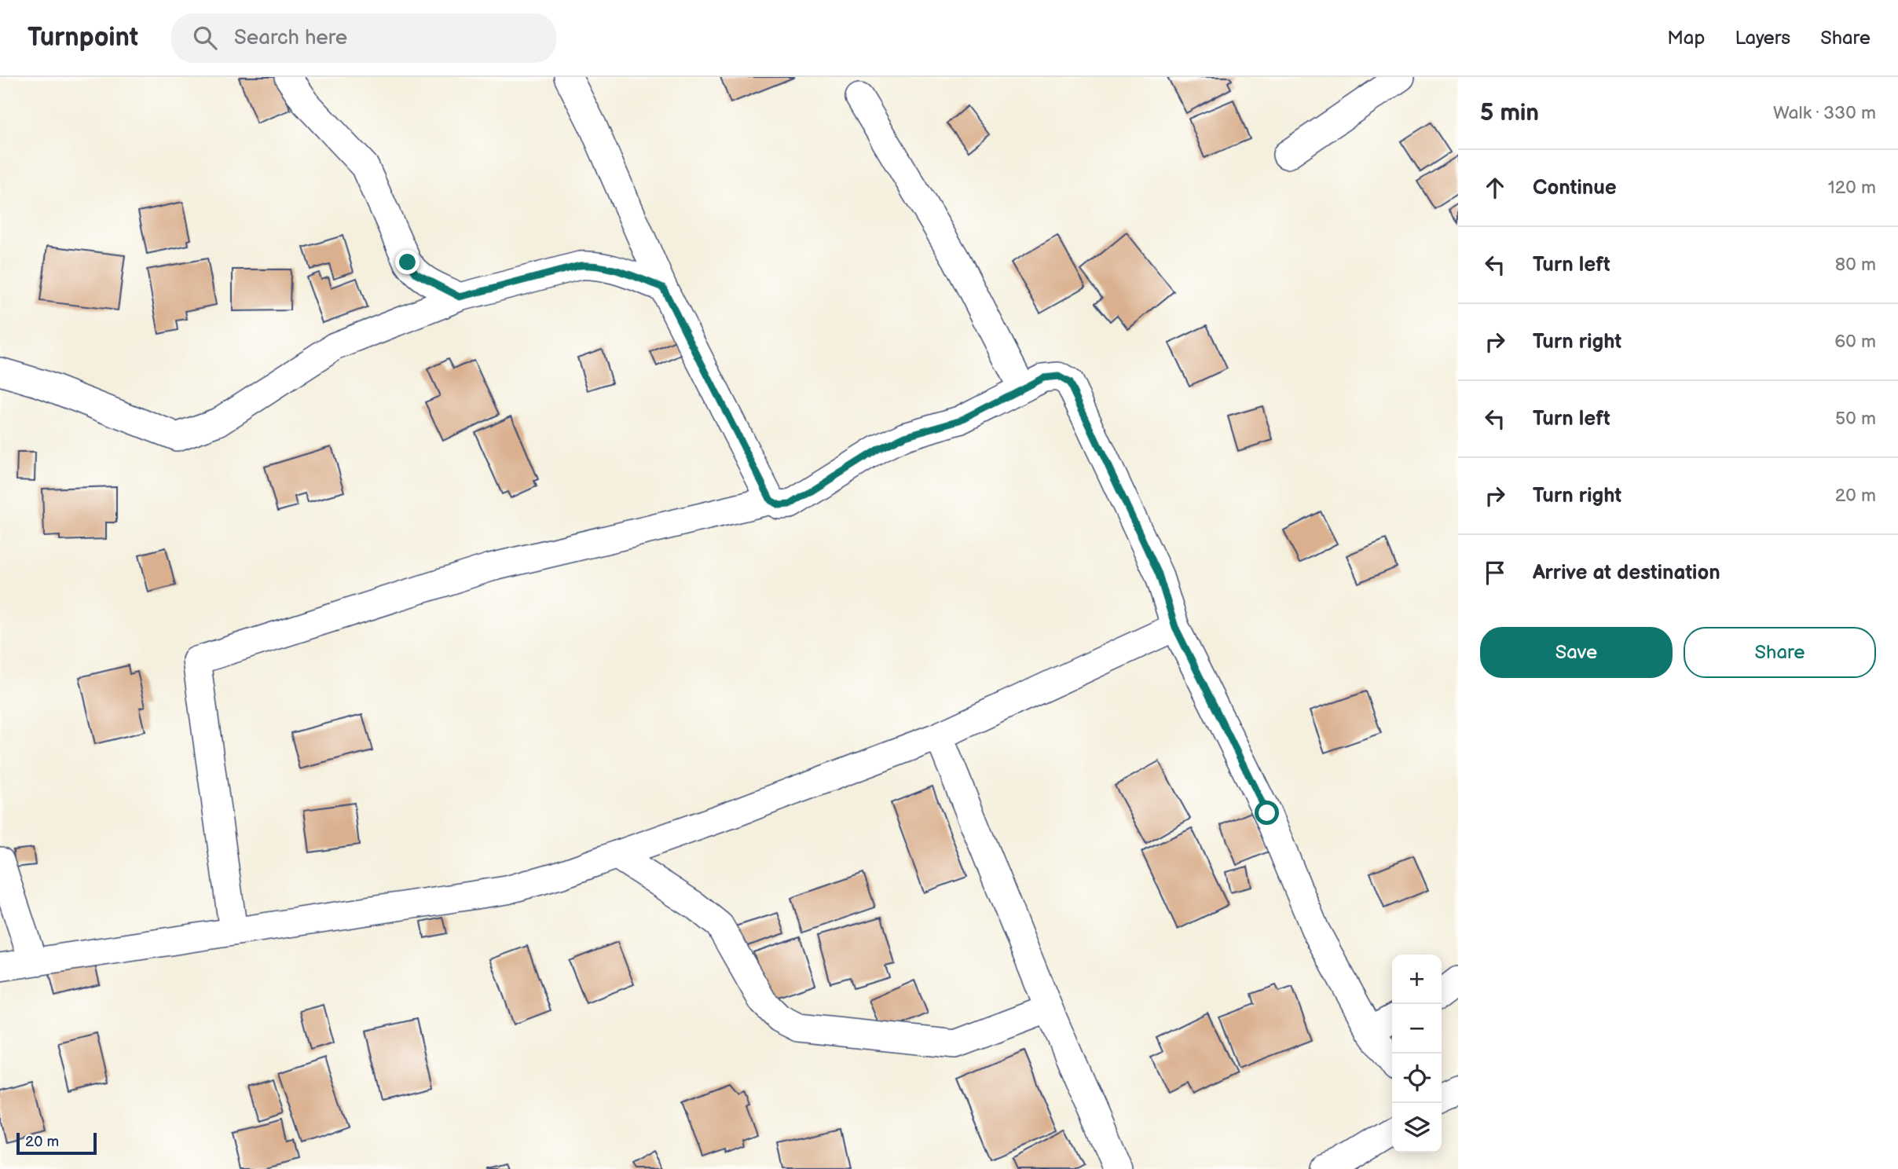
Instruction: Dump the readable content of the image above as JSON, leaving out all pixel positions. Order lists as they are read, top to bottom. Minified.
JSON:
{"scale_bar":"20 m","page":{"header":"Turnpoint","search":"Search here","nav":["Map","Layers","Share"],"heading":["5 min","Walk · 330 m"],"list":[["Continue","120 m"],["Turn left","80 m"],["Turn right","60 m"],["Turn left","50 m"],["Turn right","20 m"],"Arrive at destination"],"buttons":["Save","Share"],"map_buttons":["+","−"],"scale":"20 m"}}
